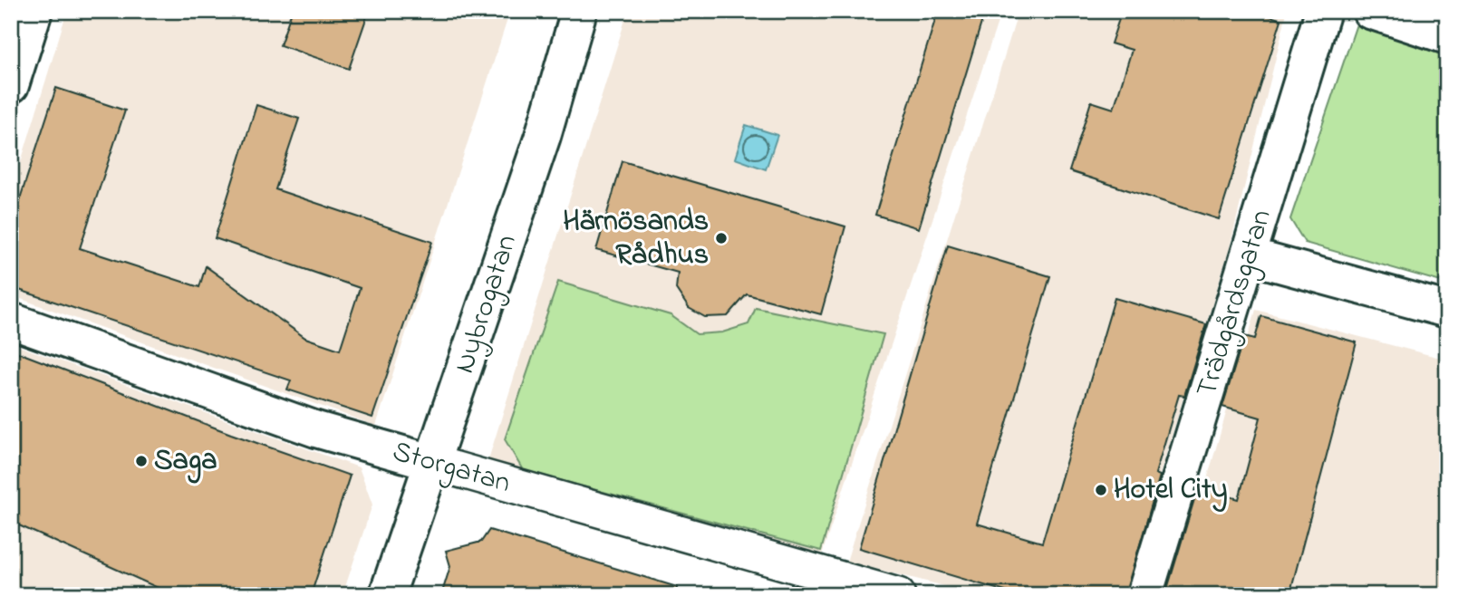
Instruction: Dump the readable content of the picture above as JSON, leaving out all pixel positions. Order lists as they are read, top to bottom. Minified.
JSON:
{"streets":{"street":["Trädgårdsgatan","Nybrogatan","Storgatan"]},"crossings":[["Nybrogatan","Storgatan"]],"places":["Härnösands Rådhus","Saga","Hotel City"]}
